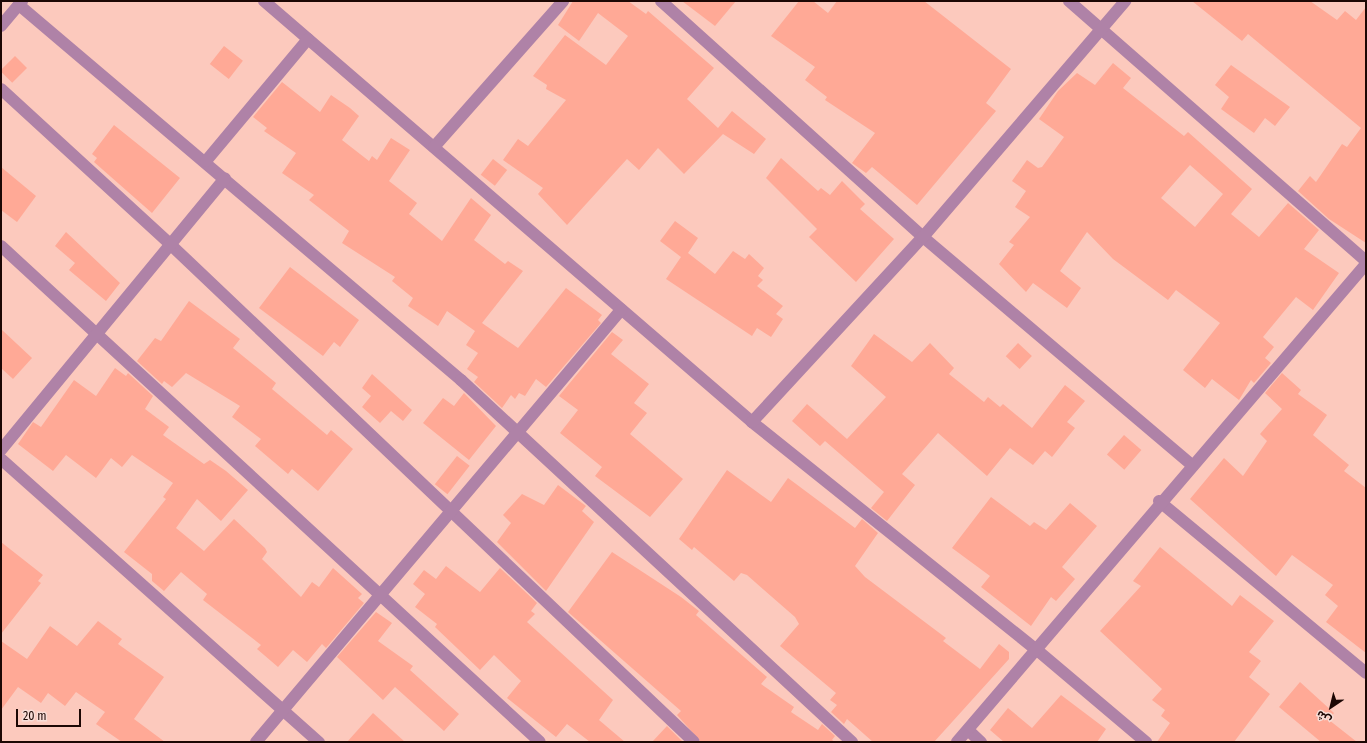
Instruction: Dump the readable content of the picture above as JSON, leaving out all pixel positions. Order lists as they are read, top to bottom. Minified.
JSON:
{"scale_bar":"20 m","north":"bottom left"}
